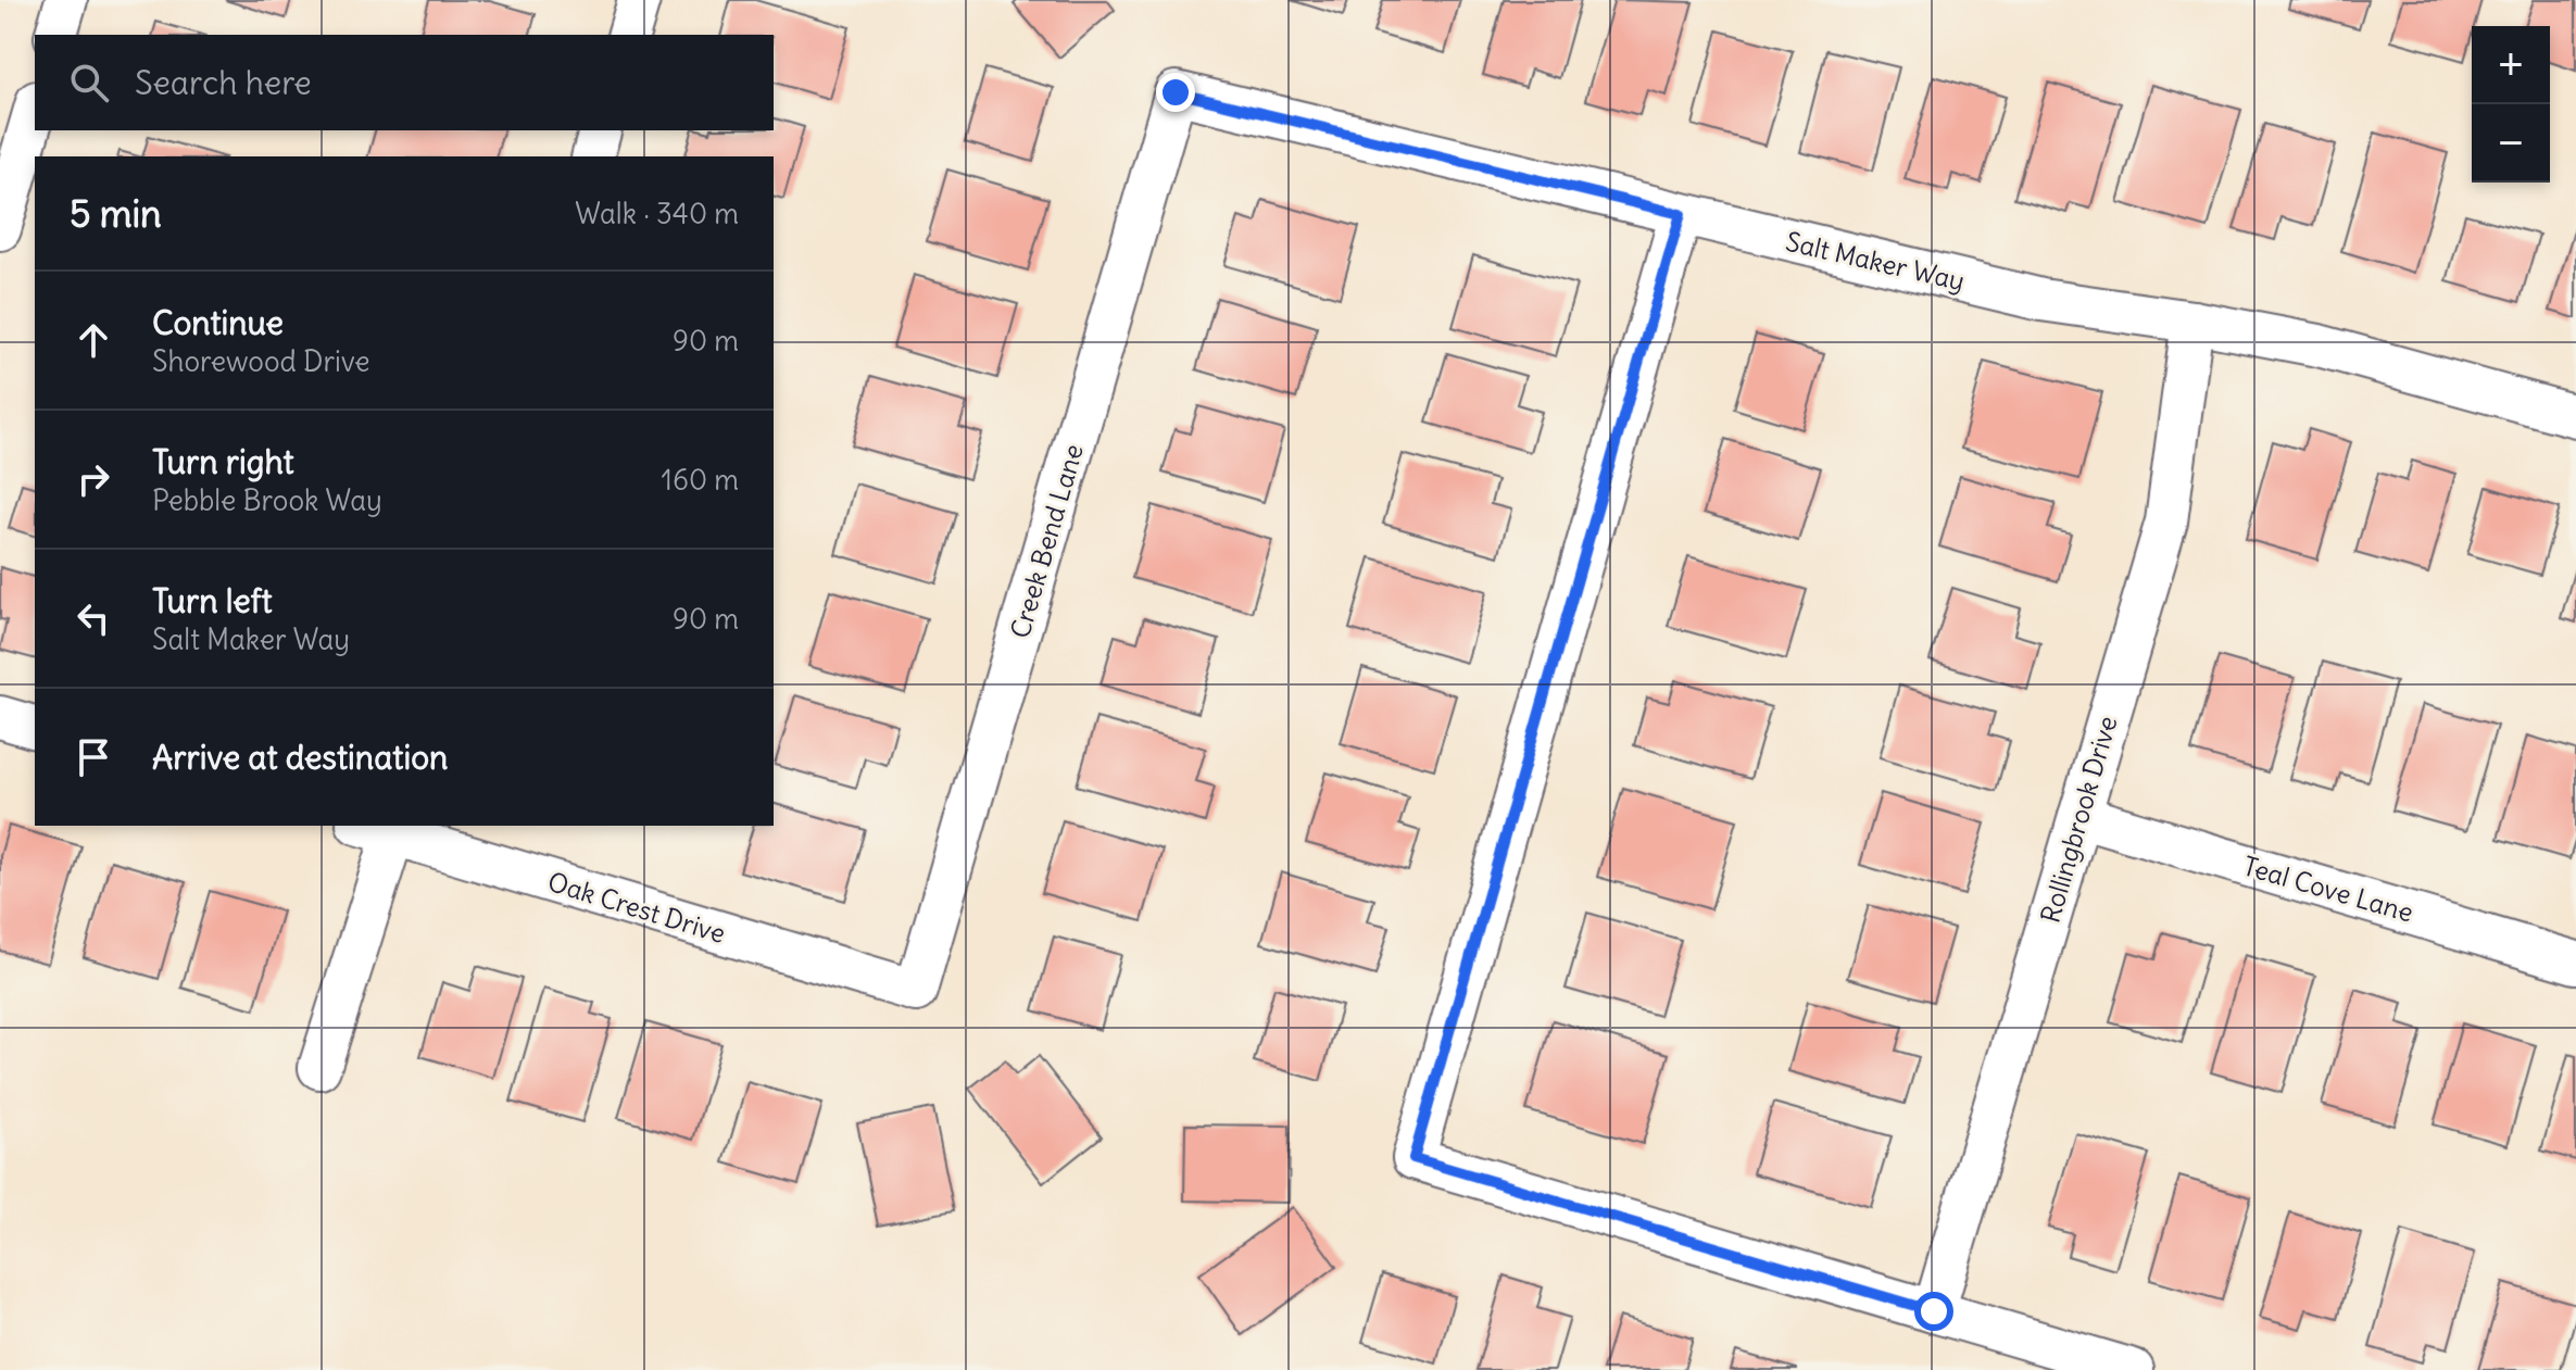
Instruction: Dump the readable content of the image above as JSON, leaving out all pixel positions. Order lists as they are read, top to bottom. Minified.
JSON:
{"streets":{"street":["Salt Maker Way","Creek Bend Lane","Rollingbrook Drive","Teal Cove Lane","Oak Crest Drive"]},"crossings":[["Salt Maker Way","Creek Bend Lane"],["Salt Maker Way","Rollingbrook Drive"],["Creek Bend Lane","Oak Crest Drive"],["Rollingbrook Drive","Teal Cove Lane"]],"page":{"map_buttons":["+","−"],"search":"Search here","heading":["5 min","Walk · 340 m"],"list":[["Continue","Shorewood Drive","90 m"],["Turn right","Pebble Brook Way","160 m"],["Turn left","Salt Maker Way","90 m"],"Arrive at destination"]}}
